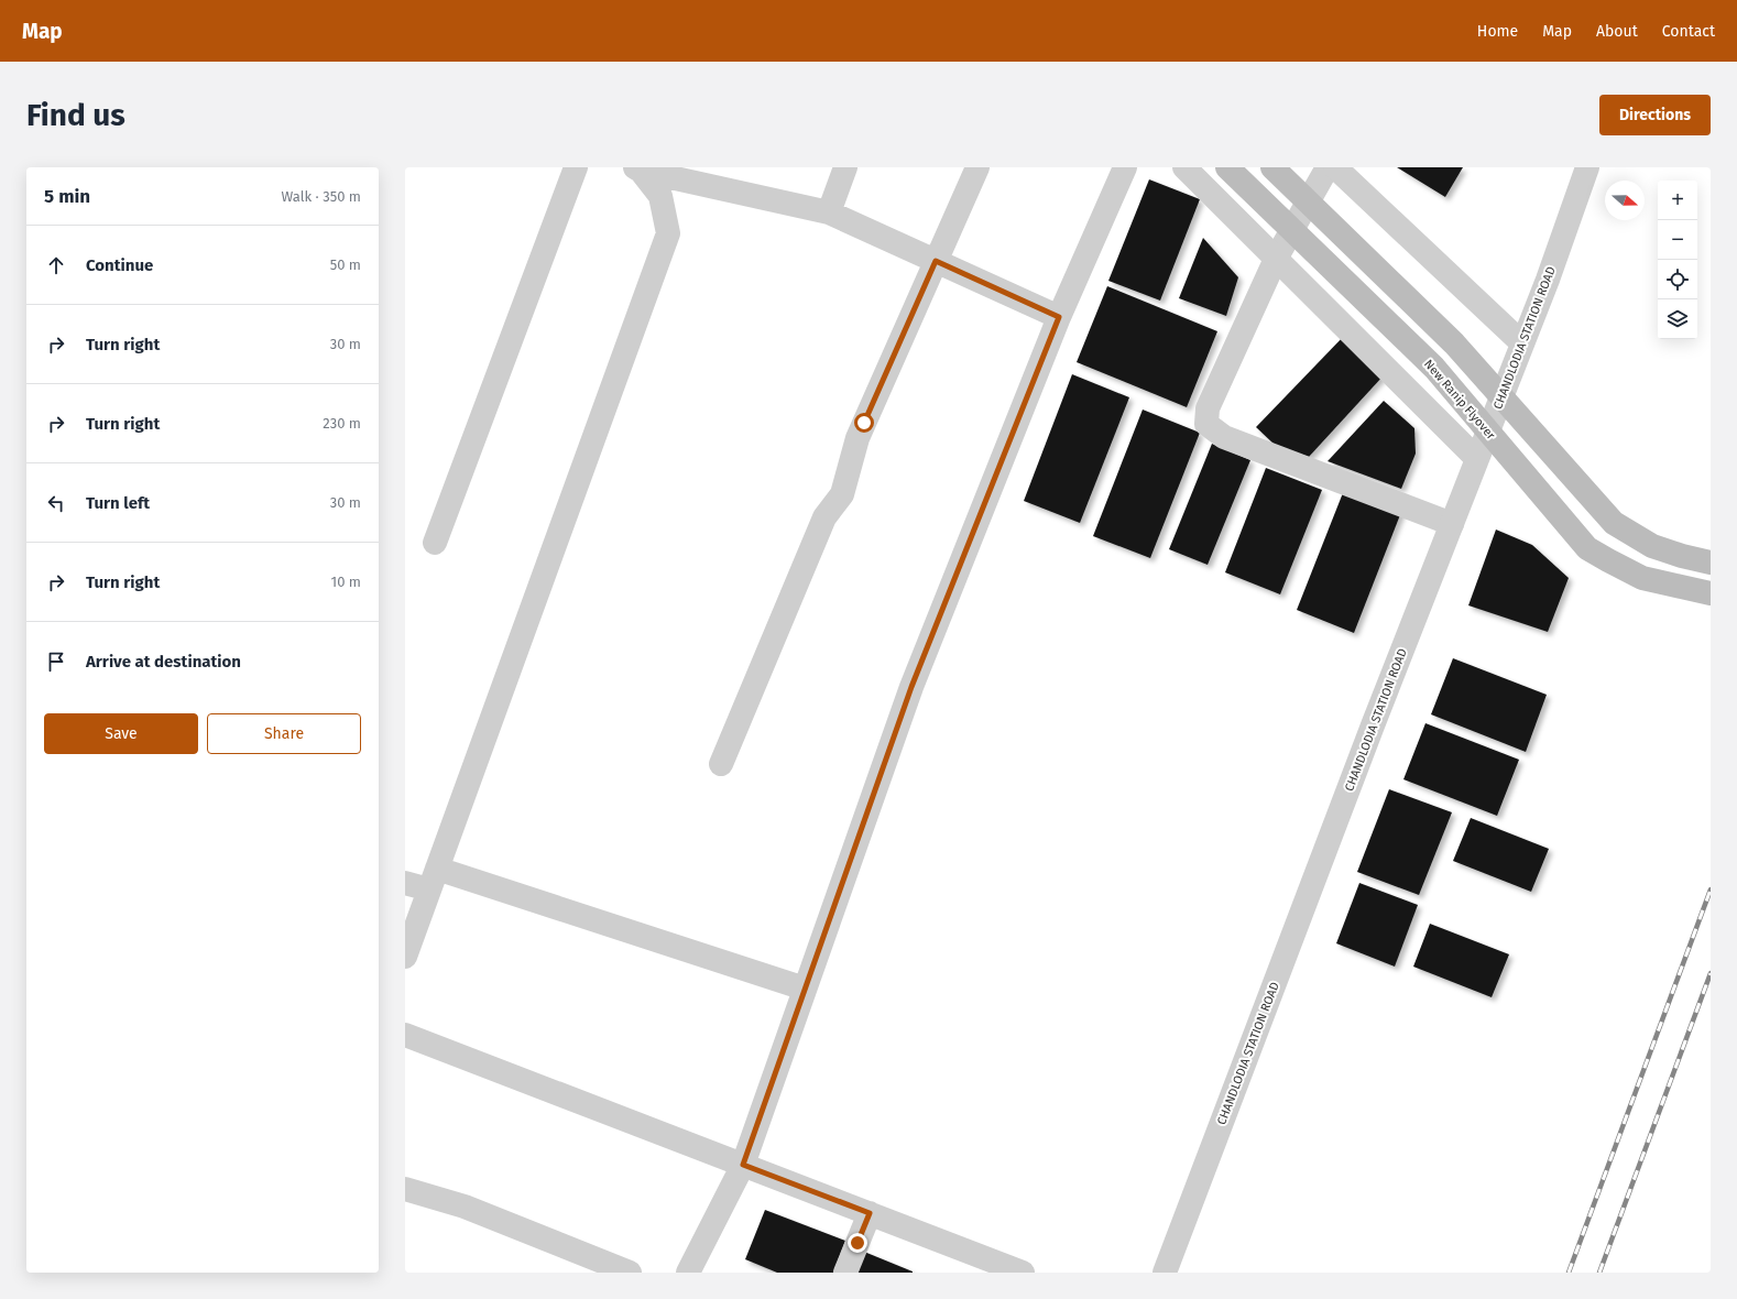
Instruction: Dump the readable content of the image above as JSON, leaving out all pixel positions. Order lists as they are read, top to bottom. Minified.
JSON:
{"streets":{"main road":["New Ranip Flyover"],"street":["CHANDLODIA STATION ROAD"]},"north":"right","page":{"header":"Map","nav":["Home","Map","About","Contact"],"buttons":["Directions",["Save","Share"]],"title":"Find us","heading":["5 min","Walk · 350 m"],"map_buttons":["+","−"],"list":[["Continue","50 m"],["Turn right","30 m"],["Turn right","230 m"],["Turn left","30 m"],["Turn right","10 m"],"Arrive at destination"]}}
